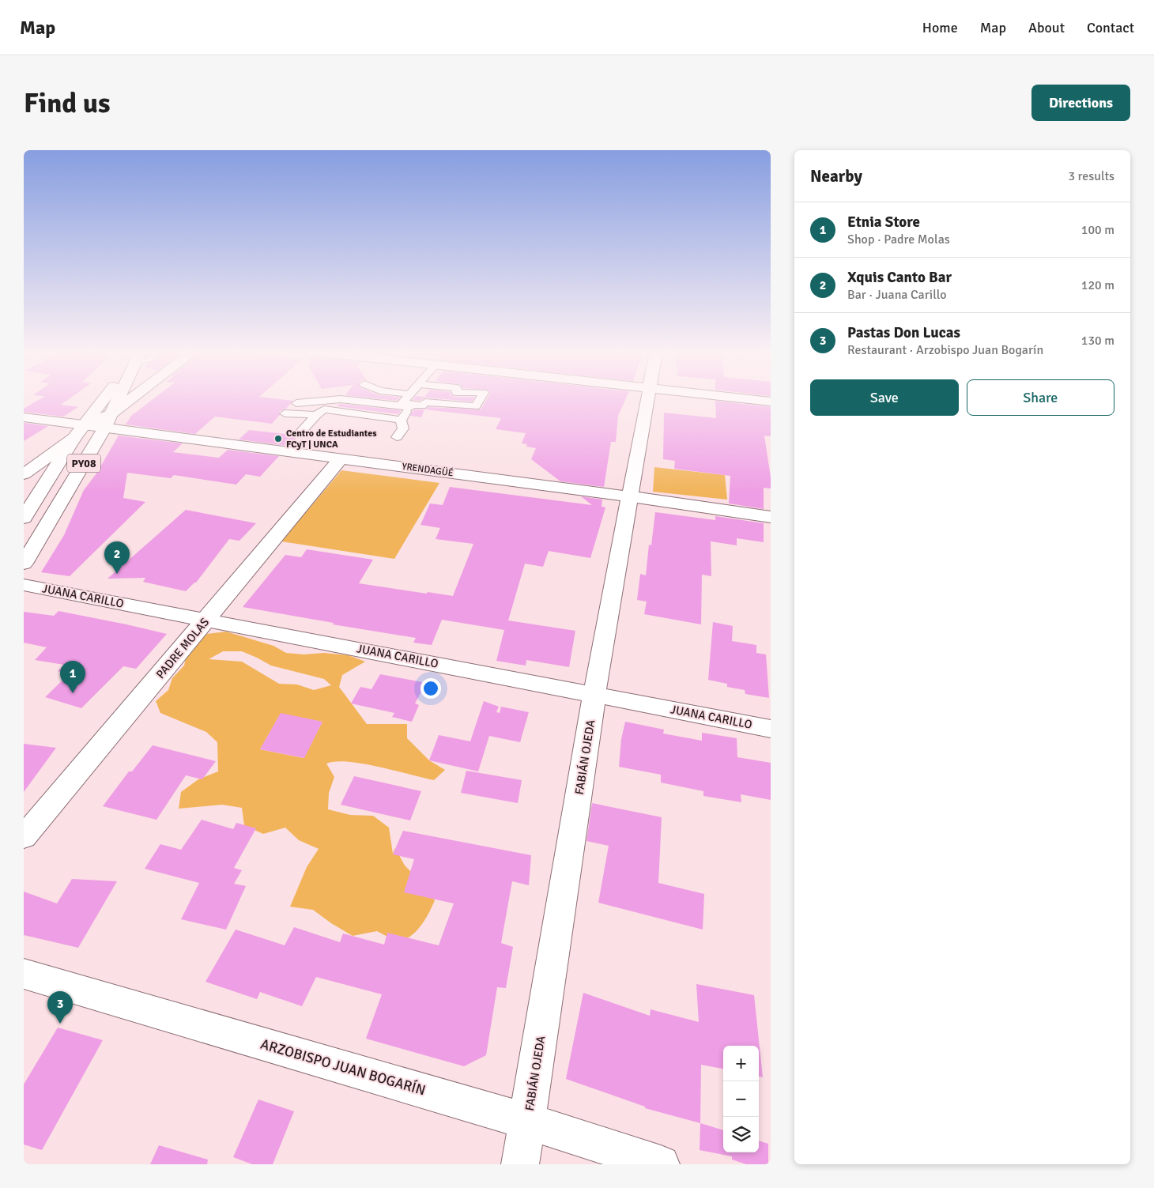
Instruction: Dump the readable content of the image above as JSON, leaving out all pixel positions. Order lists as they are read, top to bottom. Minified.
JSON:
{"streets":{"main road":["PY08","YRENDAGÜÉ","JUANA CARILLO","PADRE MOLAS","FABIÁN OJEDA","ARZOBISPO JUAN BOGARÍN"]},"crossings":[["PY08","YRENDAGÜÉ"],["YRENDAGÜÉ","PADRE MOLAS"],["YRENDAGÜÉ","FABIÁN OJEDA"],["JUANA CARILLO","PADRE MOLAS"],["JUANA CARILLO","FABIÁN OJEDA"],["FABIÁN OJEDA","ARZOBISPO JUAN BOGARÍN"]],"places":["Centro de Estudiantes FCyT | UNCA"],"page":{"header":"Map","nav":["Home","Map","About","Contact"],"buttons":["Directions",["Save","Share"]],"title":"Find us","heading":["Nearby","3 results"],"list":[{"mark":"1","name":"Etnia Store","note":"Shop · Padre Molas","value":"100 m"},{"mark":"2","name":"Xquis Canto Bar","note":"Bar · Juana Carillo","value":"120 m"},{"mark":"3","name":"Pastas Don Lucas","note":"Restaurant · Arzobispo Juan Bogarín","value":"130 m"}],"pins":["2","1","3"],"map_buttons":["+","−"]}}
